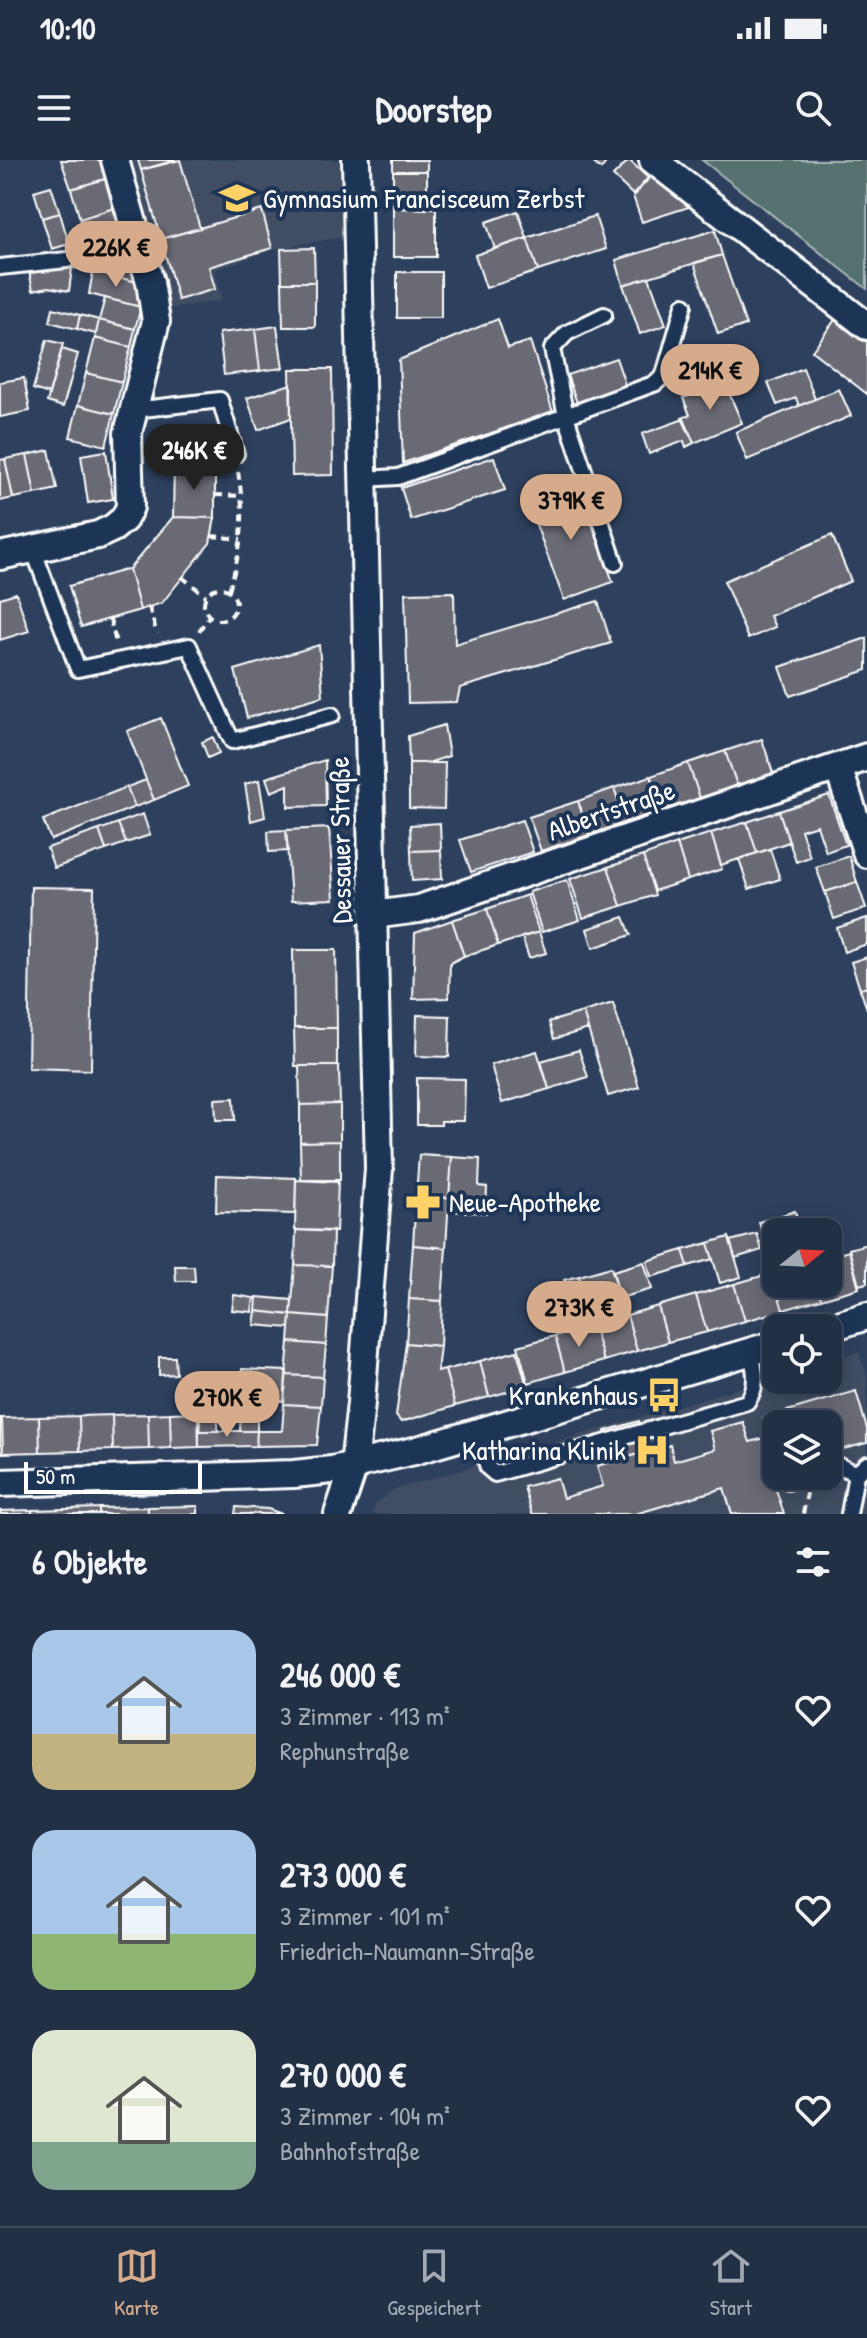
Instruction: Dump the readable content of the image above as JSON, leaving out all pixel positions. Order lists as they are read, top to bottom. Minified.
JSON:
{"streets":{"street":["Albertstraße","Dessauer Straße"]},"crossings":[["Albertstraße","Dessauer Straße"]],"places":{"school or university":["Gymnasium Francisceum Zerbst"],"pharmacy":["Neue-Apotheke"],"bus stop":["Krankenhaus"],"hospital":["Katharina Klinik"]},"scale_bar":"50 m","north":"right","page":{"status":"10:10","header":"Doorstep","price":["226K €","214K €","246K €","379K €","273K €","270K €"],"scale":"50 m","heading":"6 Objekte","list":[{"name":"246 000 €","note":"3 Zimmer · 113 m² · Rephunstraße"},{"name":"273 000 €","note":"3 Zimmer · 101 m² · Friedrich-Naumann-Straße"},{"name":"270 000 €","note":"3 Zimmer · 104 m² · Bahnhofstraße"}],"tabs":["Karte","Gespeichert","Start"]}}
